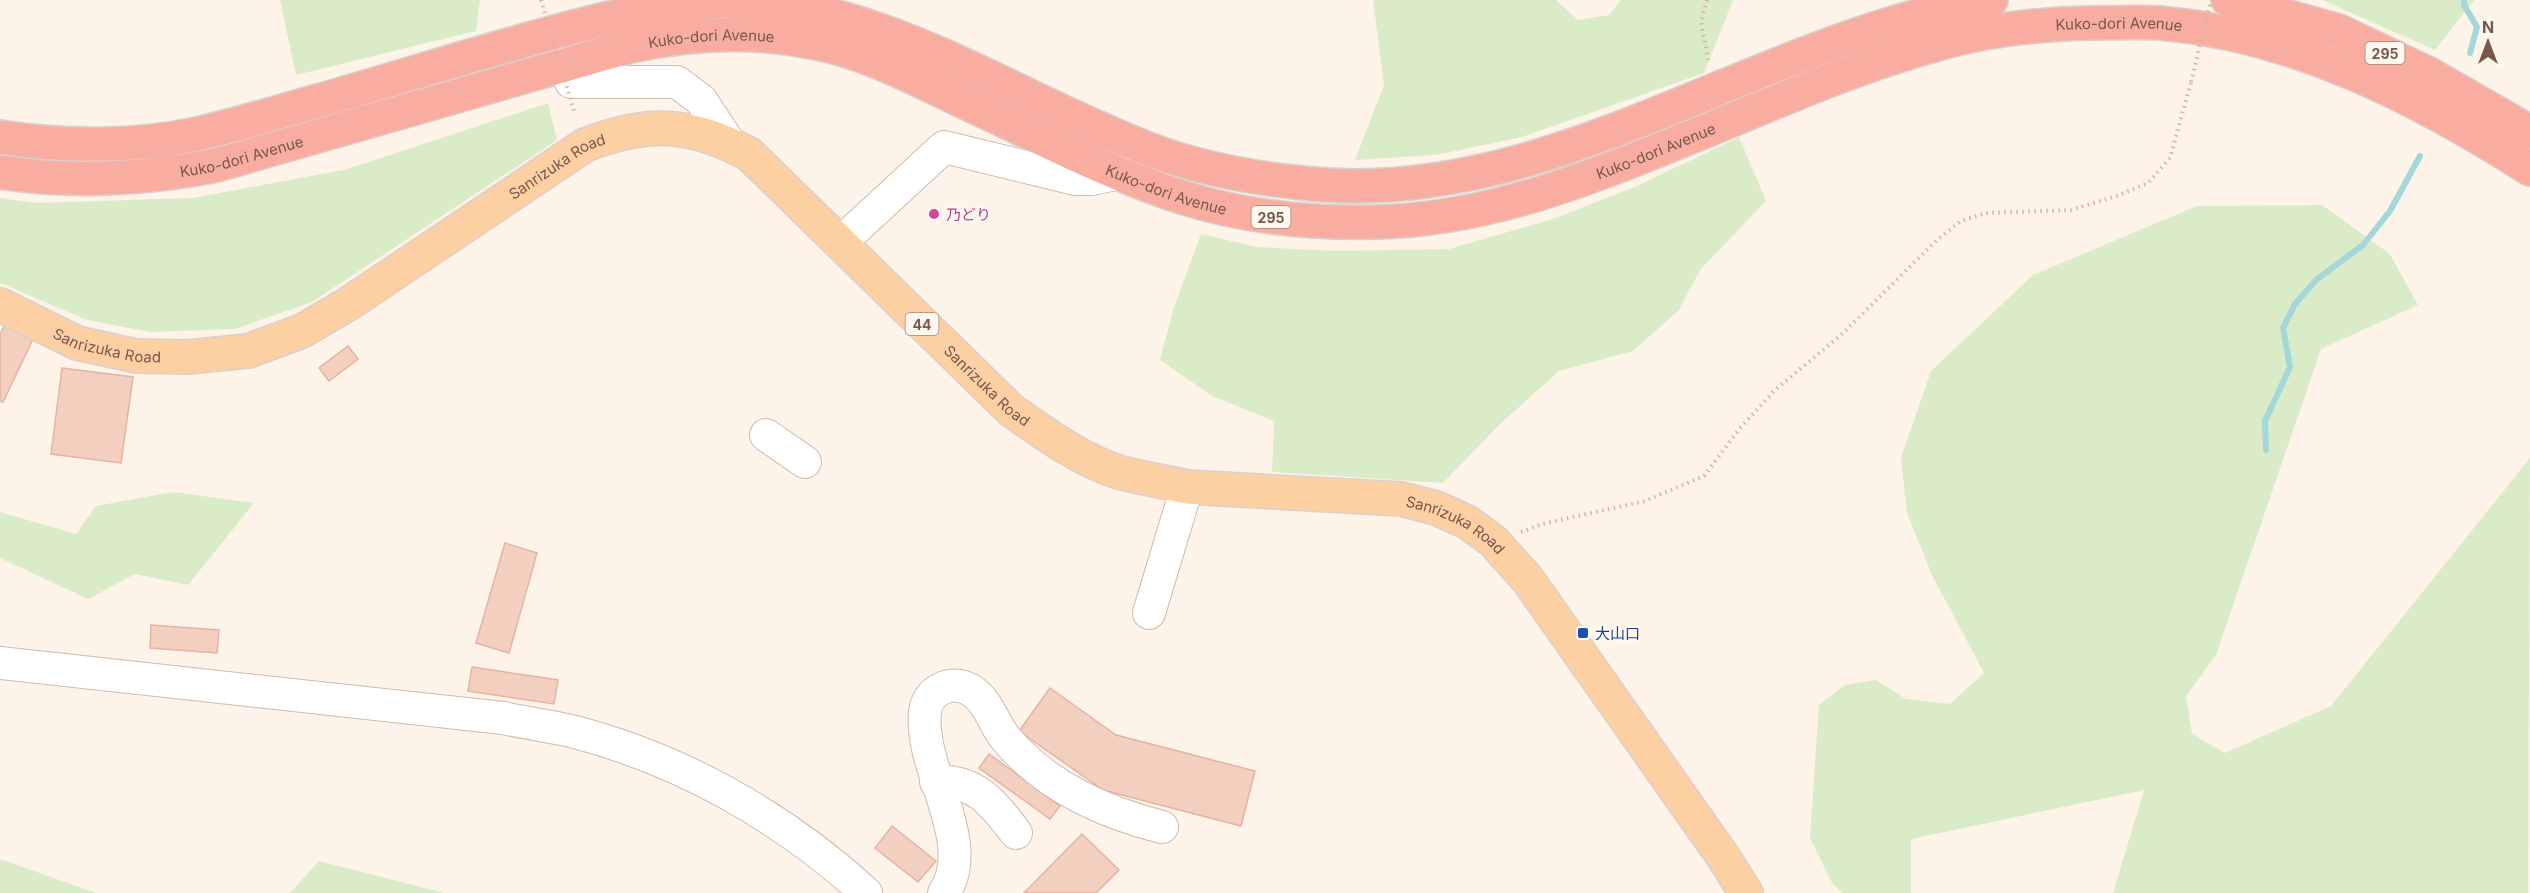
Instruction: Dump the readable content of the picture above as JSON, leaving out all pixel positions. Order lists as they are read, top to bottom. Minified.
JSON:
{"streets":{"highway":["Kuko-dori Avenue","295"],"main road":["Sanrizuka Road","44"]},"places":{"other":["乃どり"],"transit":["大山口"]},"north":"top"}
